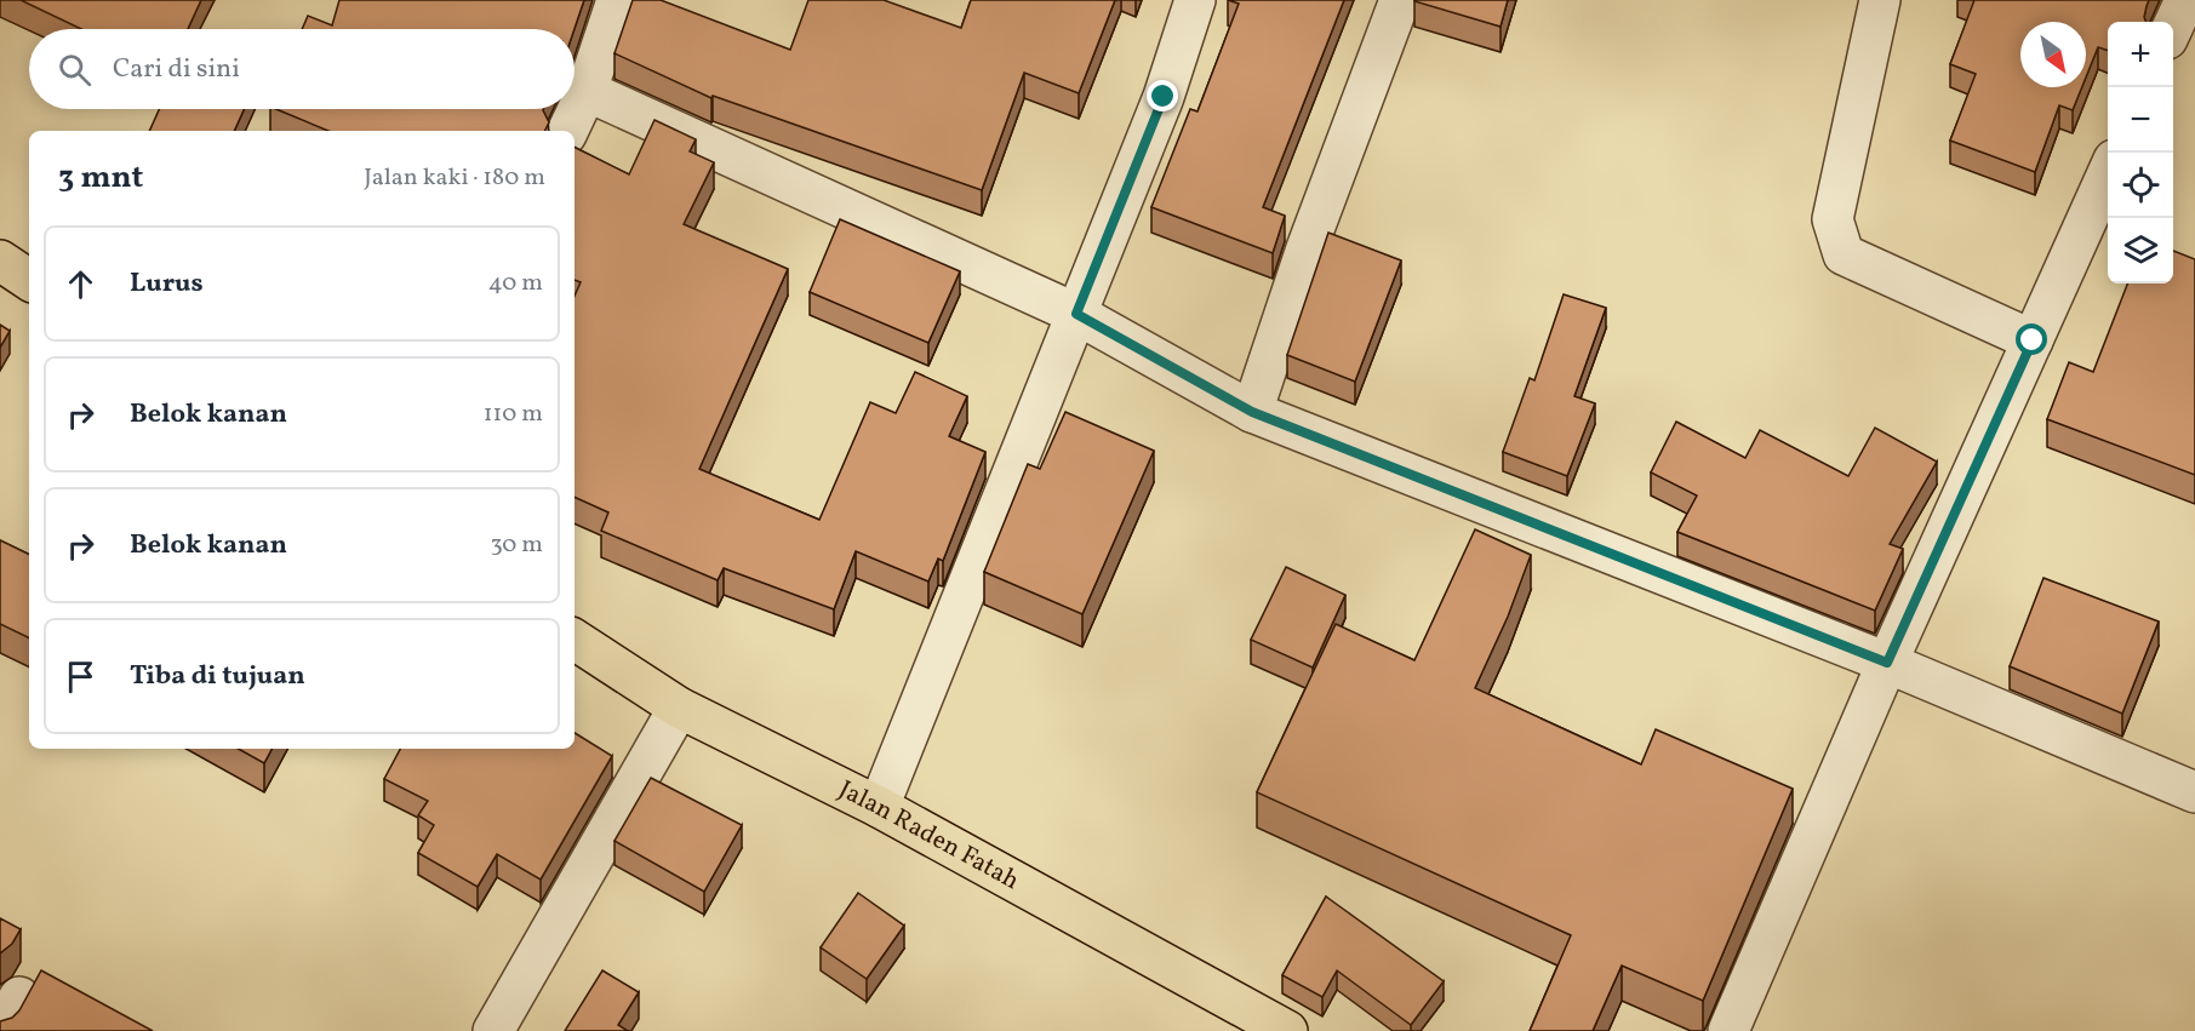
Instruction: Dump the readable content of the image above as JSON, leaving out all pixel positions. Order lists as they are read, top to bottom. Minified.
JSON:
{"streets":{"highway":["Jalan Raden Fatah"]},"north":"bottom right","page":{"map_buttons":["+","−"],"search":"Cari di sini","heading":["3 mnt","Jalan kaki · 180 m"],"list":[["Lurus","40 m"],["Belok kanan","110 m"],["Belok kanan","30 m"],"Tiba di tujuan"]}}
